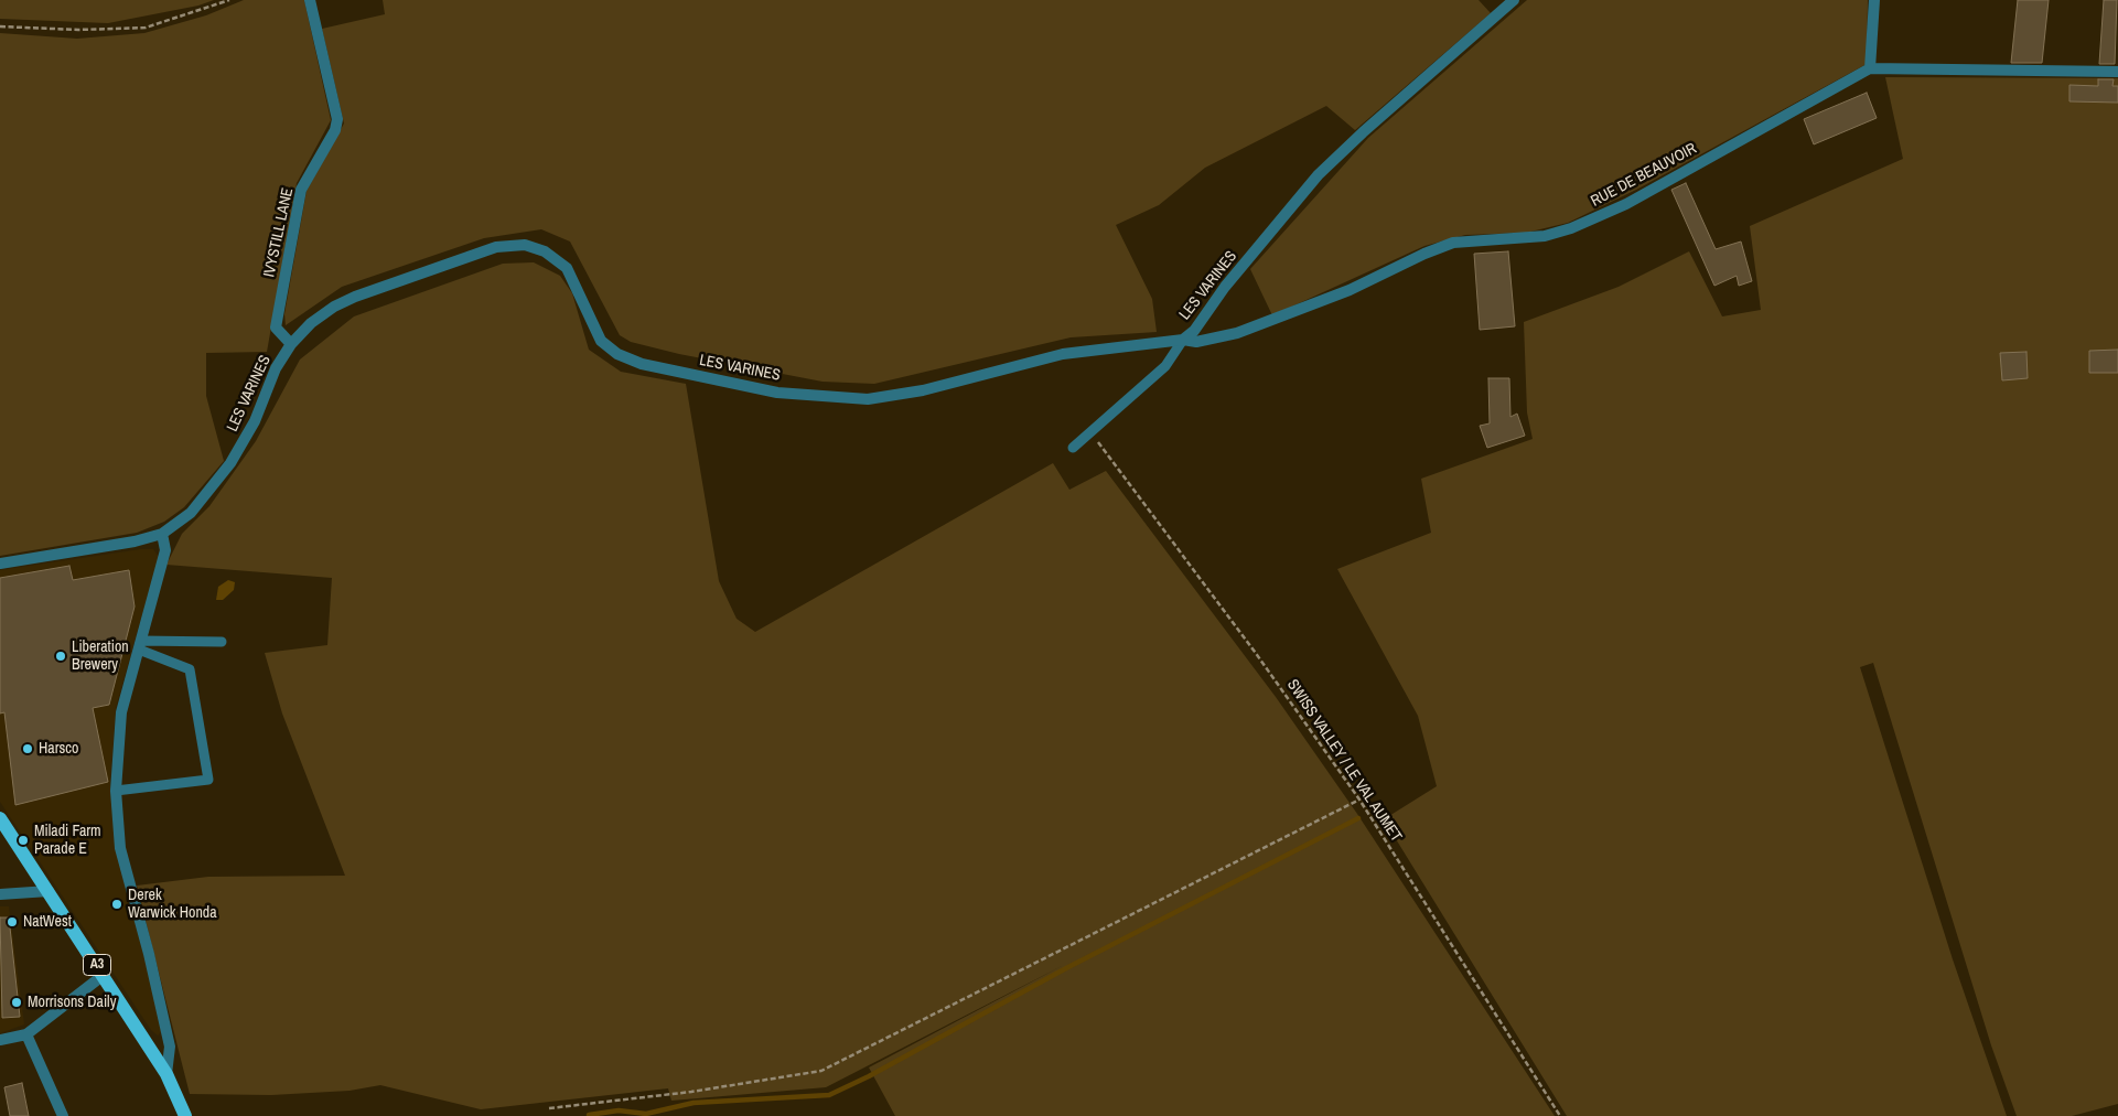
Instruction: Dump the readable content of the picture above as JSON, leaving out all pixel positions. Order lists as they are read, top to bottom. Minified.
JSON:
{"streets":{"main road":["A3"],"street":["RUE DE BEAUVOIR","IVYSTILL LANE","LES VARINES"],"path":["SWISS VALLEY / LE VAL AUMET"]},"crossings":[["RUE DE BEAUVOIR","LES VARINES"],["IVYSTILL LANE","LES VARINES"]],"places":["Liberation Brewery","Harsco","Miladi Farm Parade E","Derek Warwick Honda","NatWest","Morrisons Daily"]}
